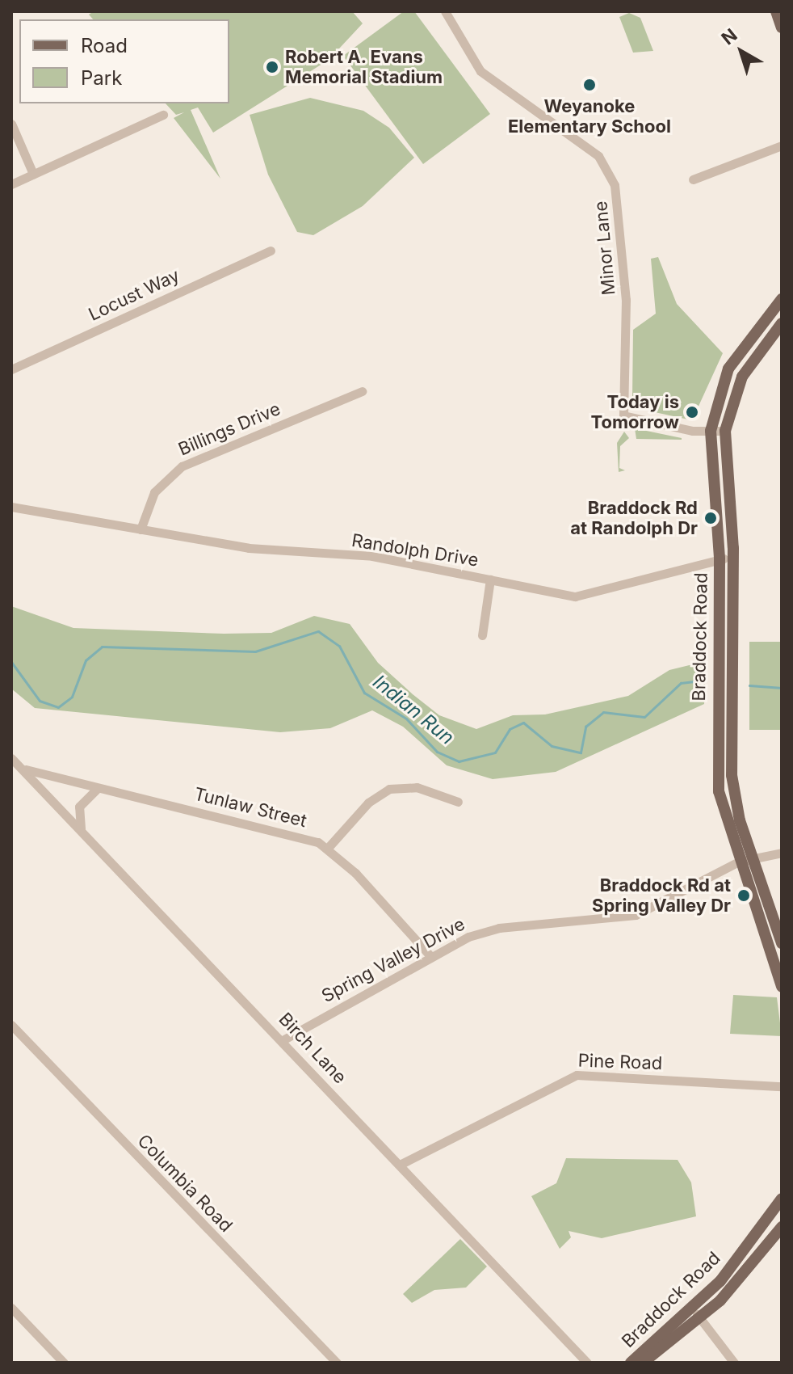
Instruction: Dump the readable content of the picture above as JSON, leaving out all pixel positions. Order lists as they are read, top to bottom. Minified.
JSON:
{"streets":{"main road":["Braddock Road"],"street":["Minor Lane","Locust Way","Billings Drive","Randolph Drive","Tunlaw Street","Spring Valley Drive","Birch Lane","Pine Road","Columbia Road"]},"crossings":[["Minor Lane","Braddock Road"],["Billings Drive","Randolph Drive"],["Randolph Drive","Braddock Road"],["Braddock Road","Spring Valley Drive"],["Tunlaw Street","Spring Valley Drive"],["Tunlaw Street","Birch Lane"],["Spring Valley Drive","Birch Lane"],["Birch Lane","Pine Road"]],"water":["Indian Run"],"places":["Robert A. Evans Memorial Stadium","Weyanoke Elementary School","Today is Tomorrow","Braddock Rd at Randolph Dr","Braddock Rd at Spring Valley Dr"],"legend":["Road","Park"],"north":"top left"}
